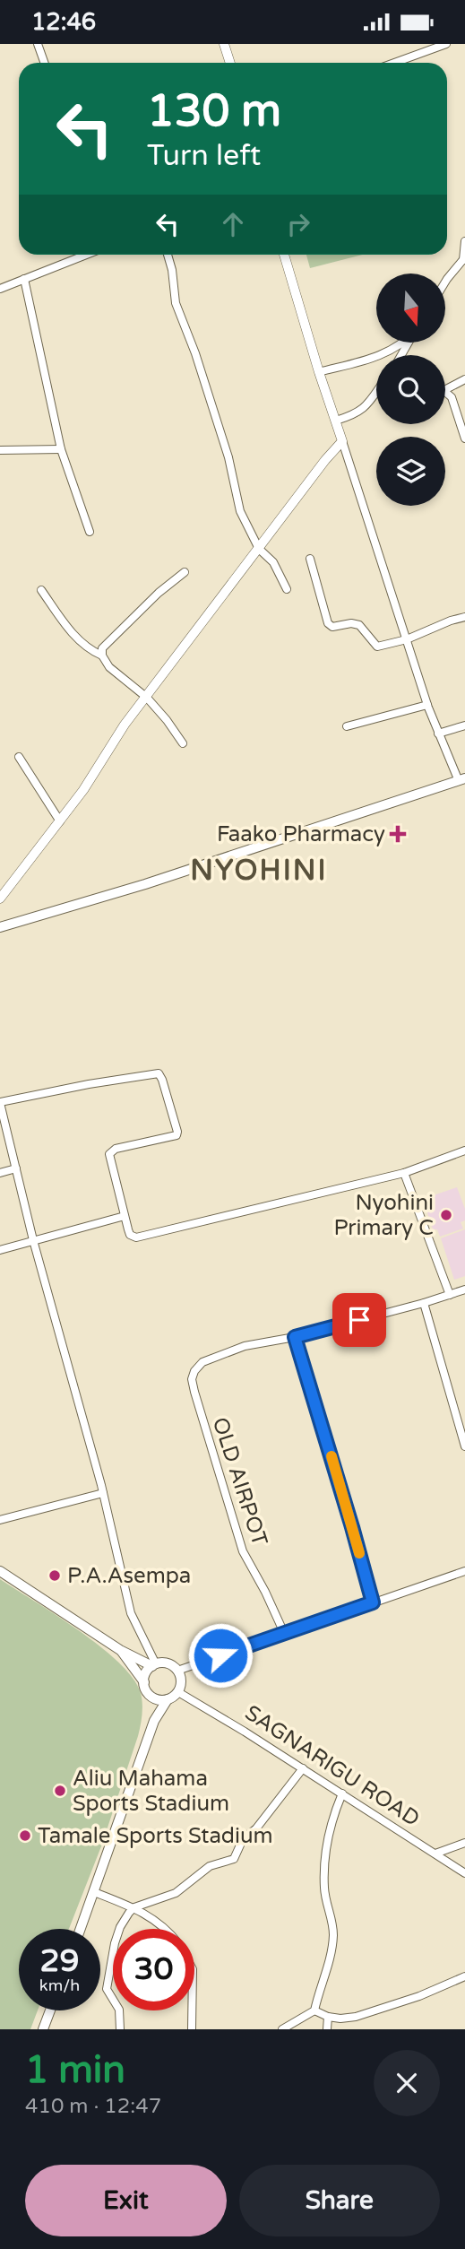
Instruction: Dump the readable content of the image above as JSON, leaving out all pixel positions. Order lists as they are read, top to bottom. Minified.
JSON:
{"streets":{"street":["OLD AIRPOT","SAGNARIGU ROAD"]},"districts":["NYOHINI"],"places":{"health":["Faako Pharmacy"],"other":["Nyohini Primary C","P.A.Asempa","Aliu Mahama Sports Stadium","Tamale Sports Stadium"]},"north":"bottom","page":{"status":"12:46","turn":["130 m","Turn left"],"speed":"29 km/h","limit":"30","heading":["1 min","410 m · 12:47"],"buttons":["Exit","Share"]}}
